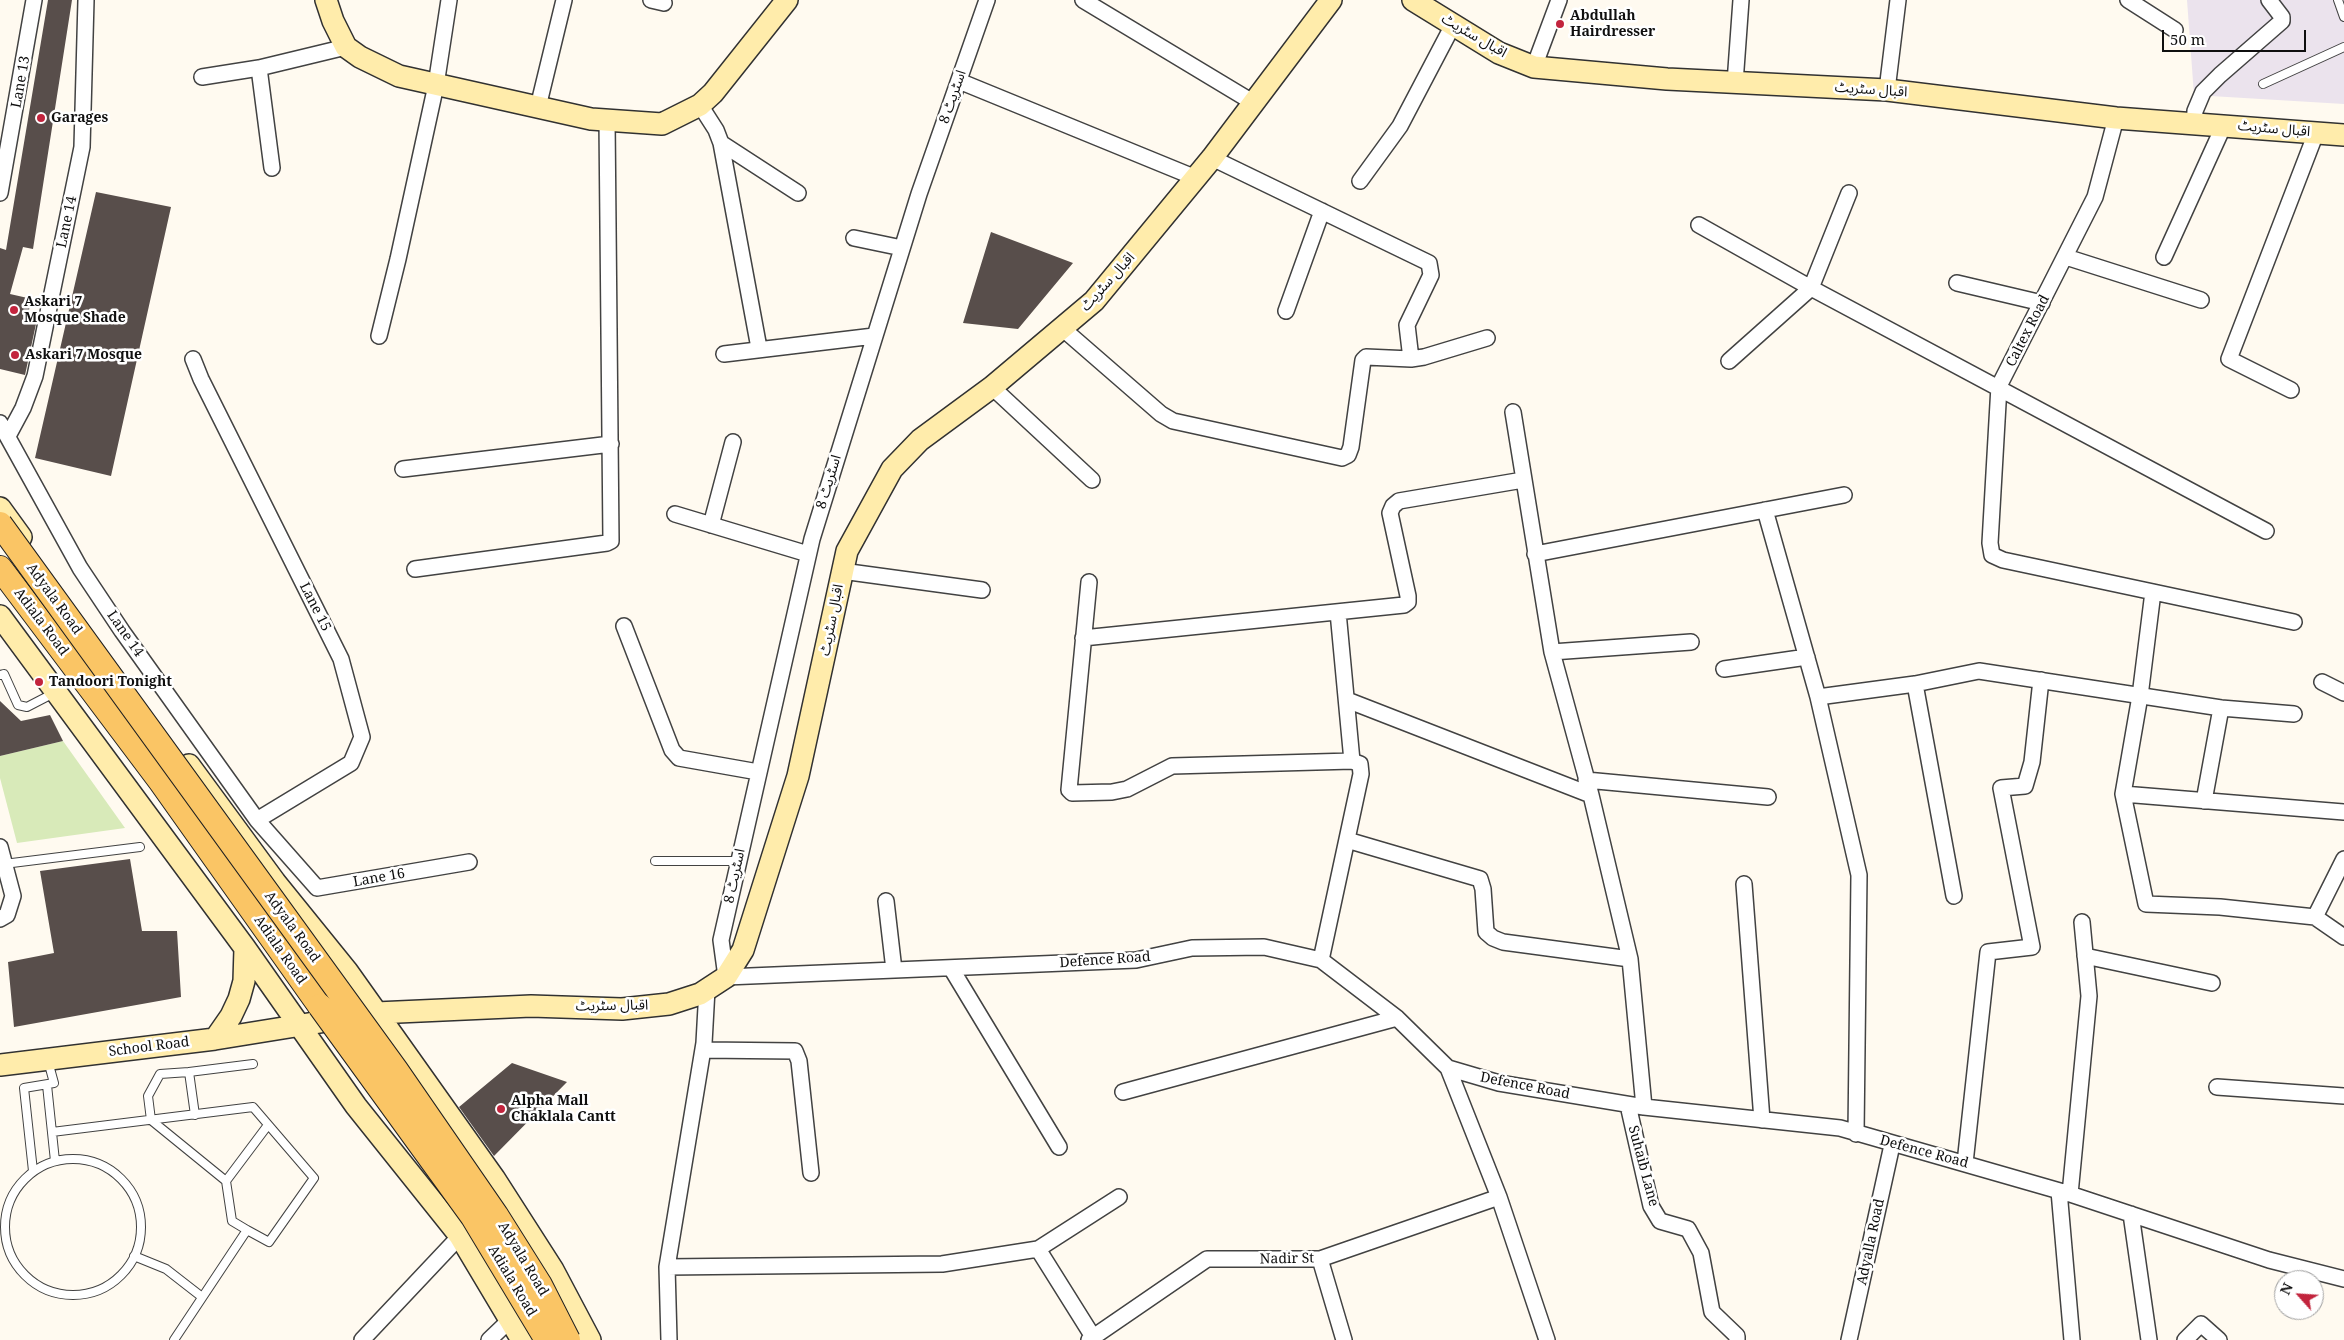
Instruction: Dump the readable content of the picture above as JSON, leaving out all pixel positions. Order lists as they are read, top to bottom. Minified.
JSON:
{"streets":{"main road":["Adyala Road","Adiala Road"],"street":["اقبال سٹریٹ","Lane 13","اسٹریٹ 8","Lane 14","Caltex Road","Lane 15","Lane 16","Defence Road","School Road","Suhaib Lane","Adyalla Road","Nadir St"]},"crossings":[["اقبال سٹریٹ","اسٹریٹ 8"],["اقبال سٹریٹ","Caltex Road"],["اقبال سٹریٹ","Defence Road"],["اقبال سٹریٹ","School Road"],["اسٹریٹ 8","Defence Road"],["Lane 14","Lane 15"],["Lane 14","Lane 16"],["Defence Road","Suhaib Lane"],["Defence Road","Adyalla Road"]],"places":["Abdullah Hairdresser","Garages","Askari 7 Mosque Shade","Askari 7 Mosque","Tandoori Tonight","Alpha Mall Chaklala Cantt"],"scale_bar":"50 m","north":"top left"}
